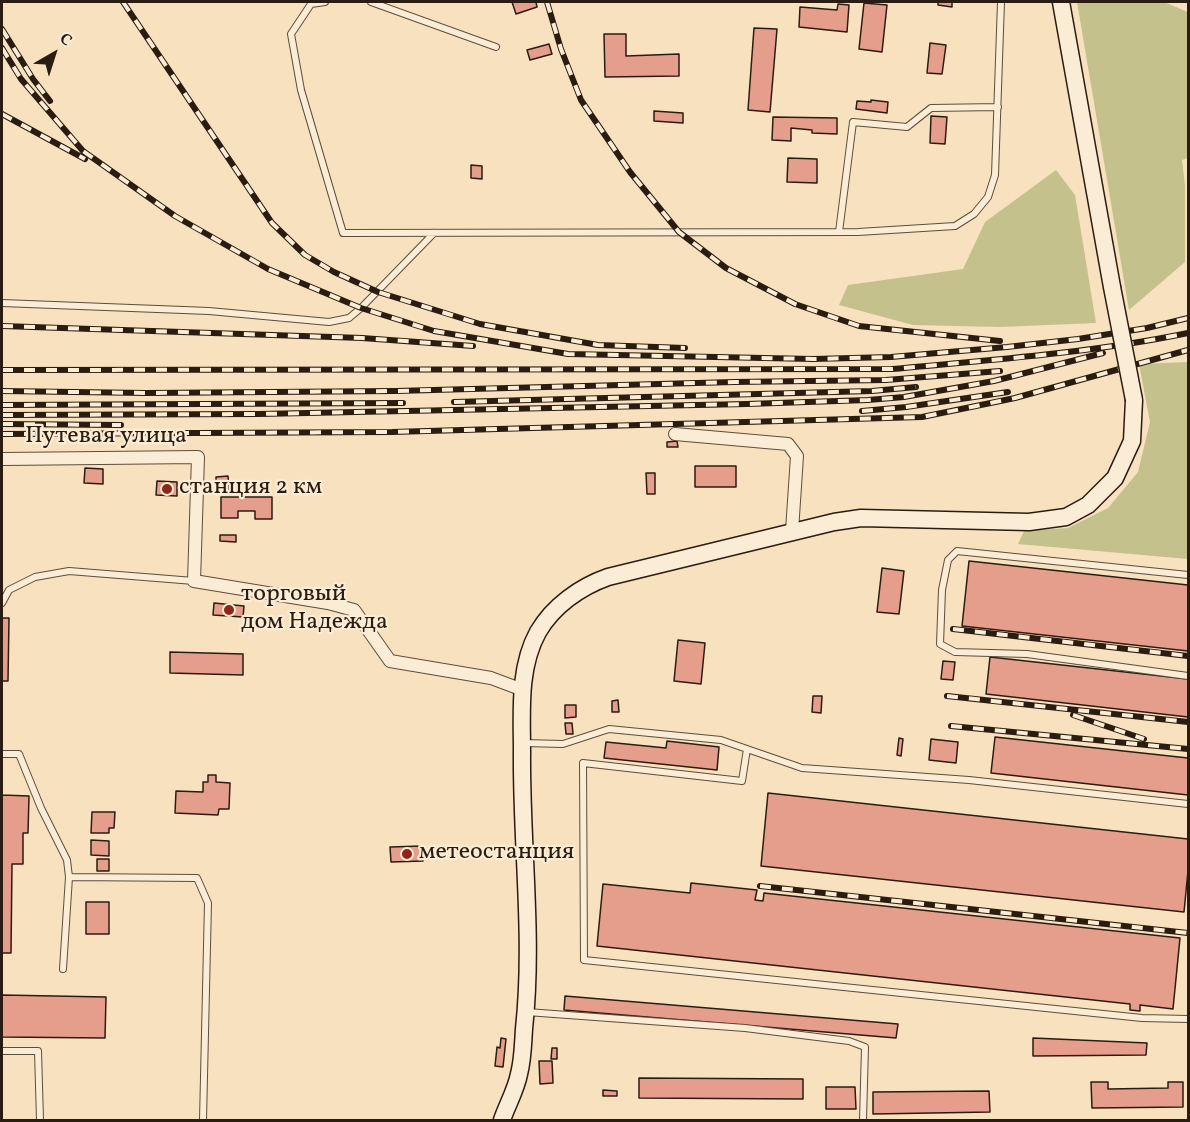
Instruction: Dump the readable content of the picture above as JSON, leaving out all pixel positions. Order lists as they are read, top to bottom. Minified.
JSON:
{"streets":{"street":["Путевая улица"]},"places":["станция 2 км","торговый дом Надежда","метеостанция"],"north":"top right"}
